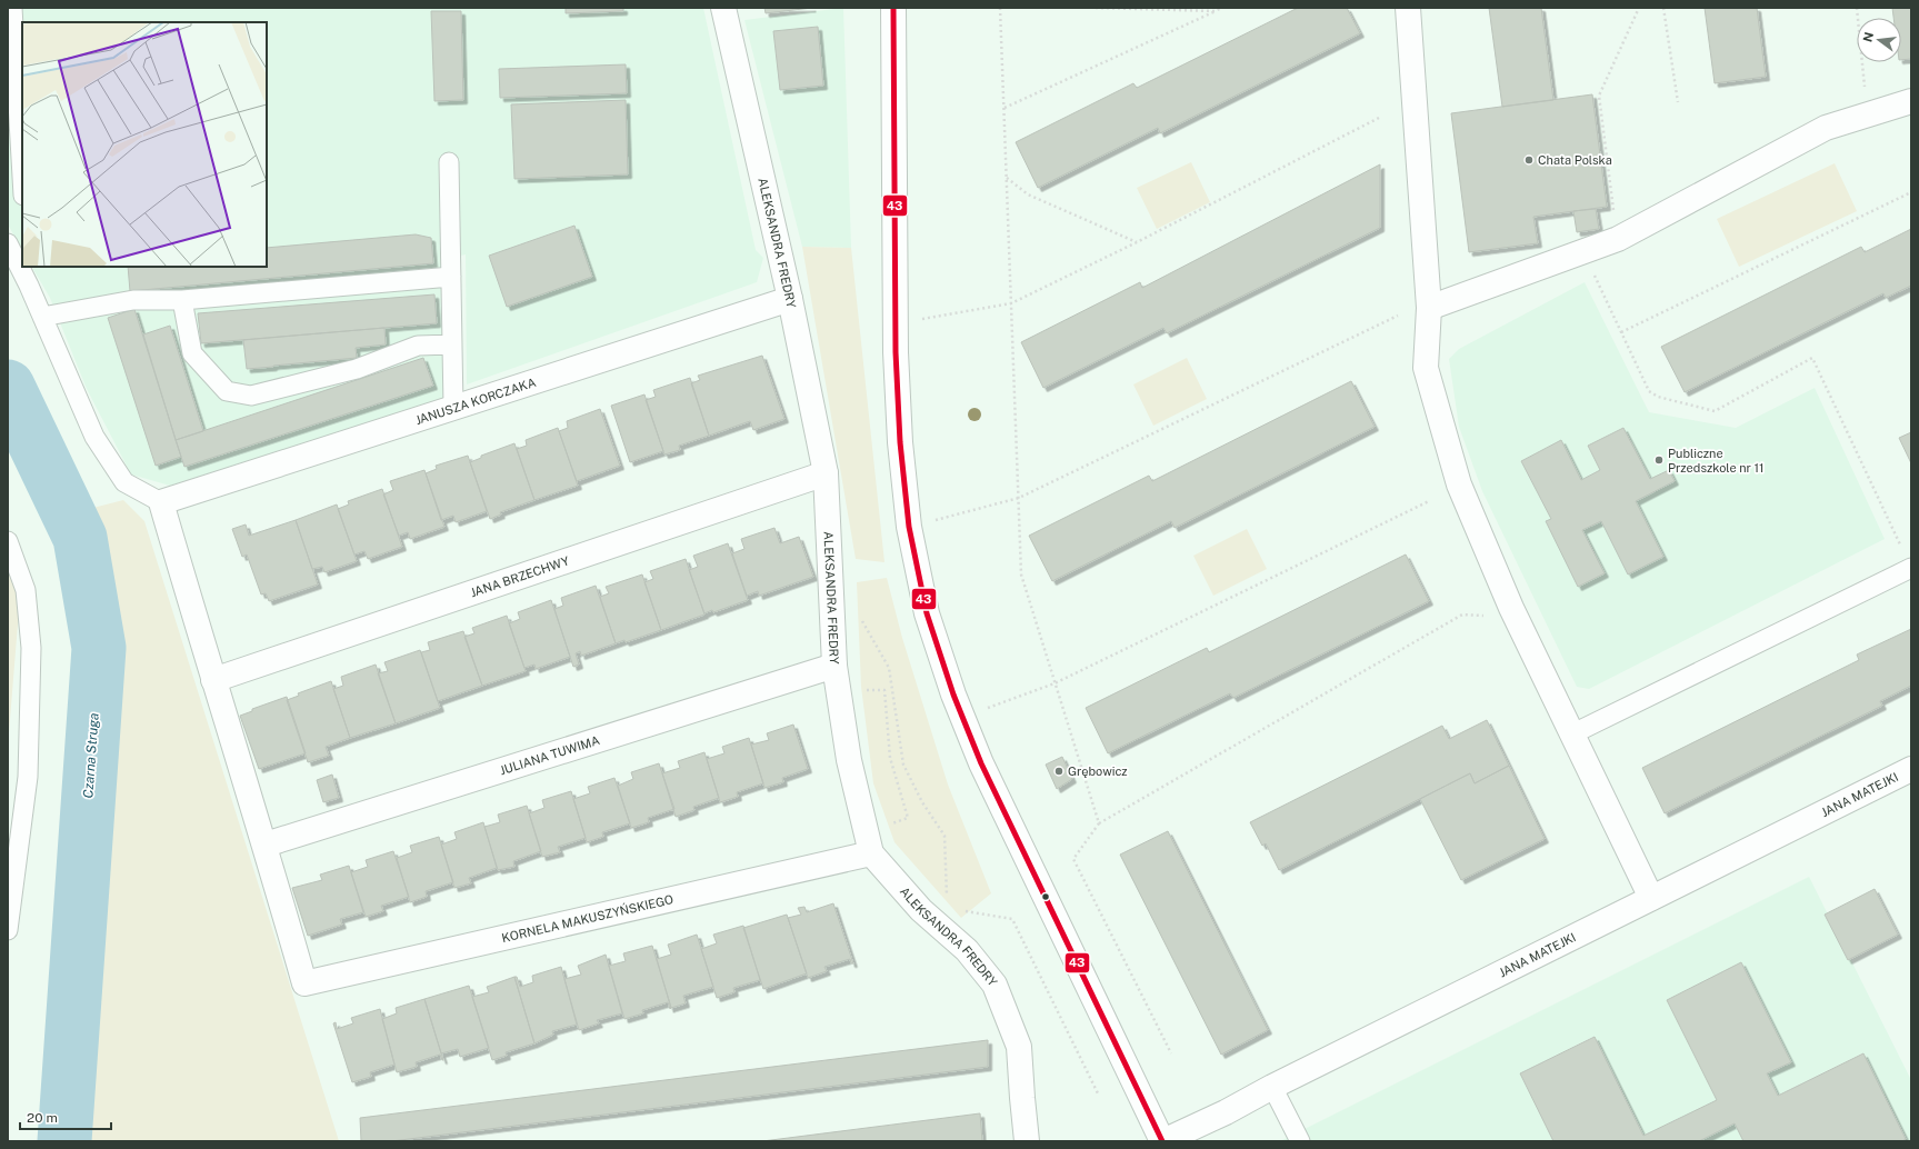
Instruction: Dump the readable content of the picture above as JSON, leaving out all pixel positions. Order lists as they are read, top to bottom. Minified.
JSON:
{"streets":{"street":["ALEKSANDRA FREDRY","JANUSZA KORCZAKA","JANA BRZECHWY","JULIANA TUWIMA","JANA MATEJKI","KORNELA MAKUSZYŃSKIEGO"]},"crossings":[["ALEKSANDRA FREDRY","JANUSZA KORCZAKA"],["ALEKSANDRA FREDRY","JANA BRZECHWY"],["ALEKSANDRA FREDRY","JULIANA TUWIMA"],["ALEKSANDRA FREDRY","KORNELA MAKUSZYŃSKIEGO"],["JULIANA TUWIMA","KORNELA MAKUSZYŃSKIEGO"]],"water":["Czarna Struga"],"places":["Chata Polska","Publiczne Przedszkole nr 11","Grębowicz"],"lines":["transit line 43"],"scale_bar":"20 m","north":"left"}
